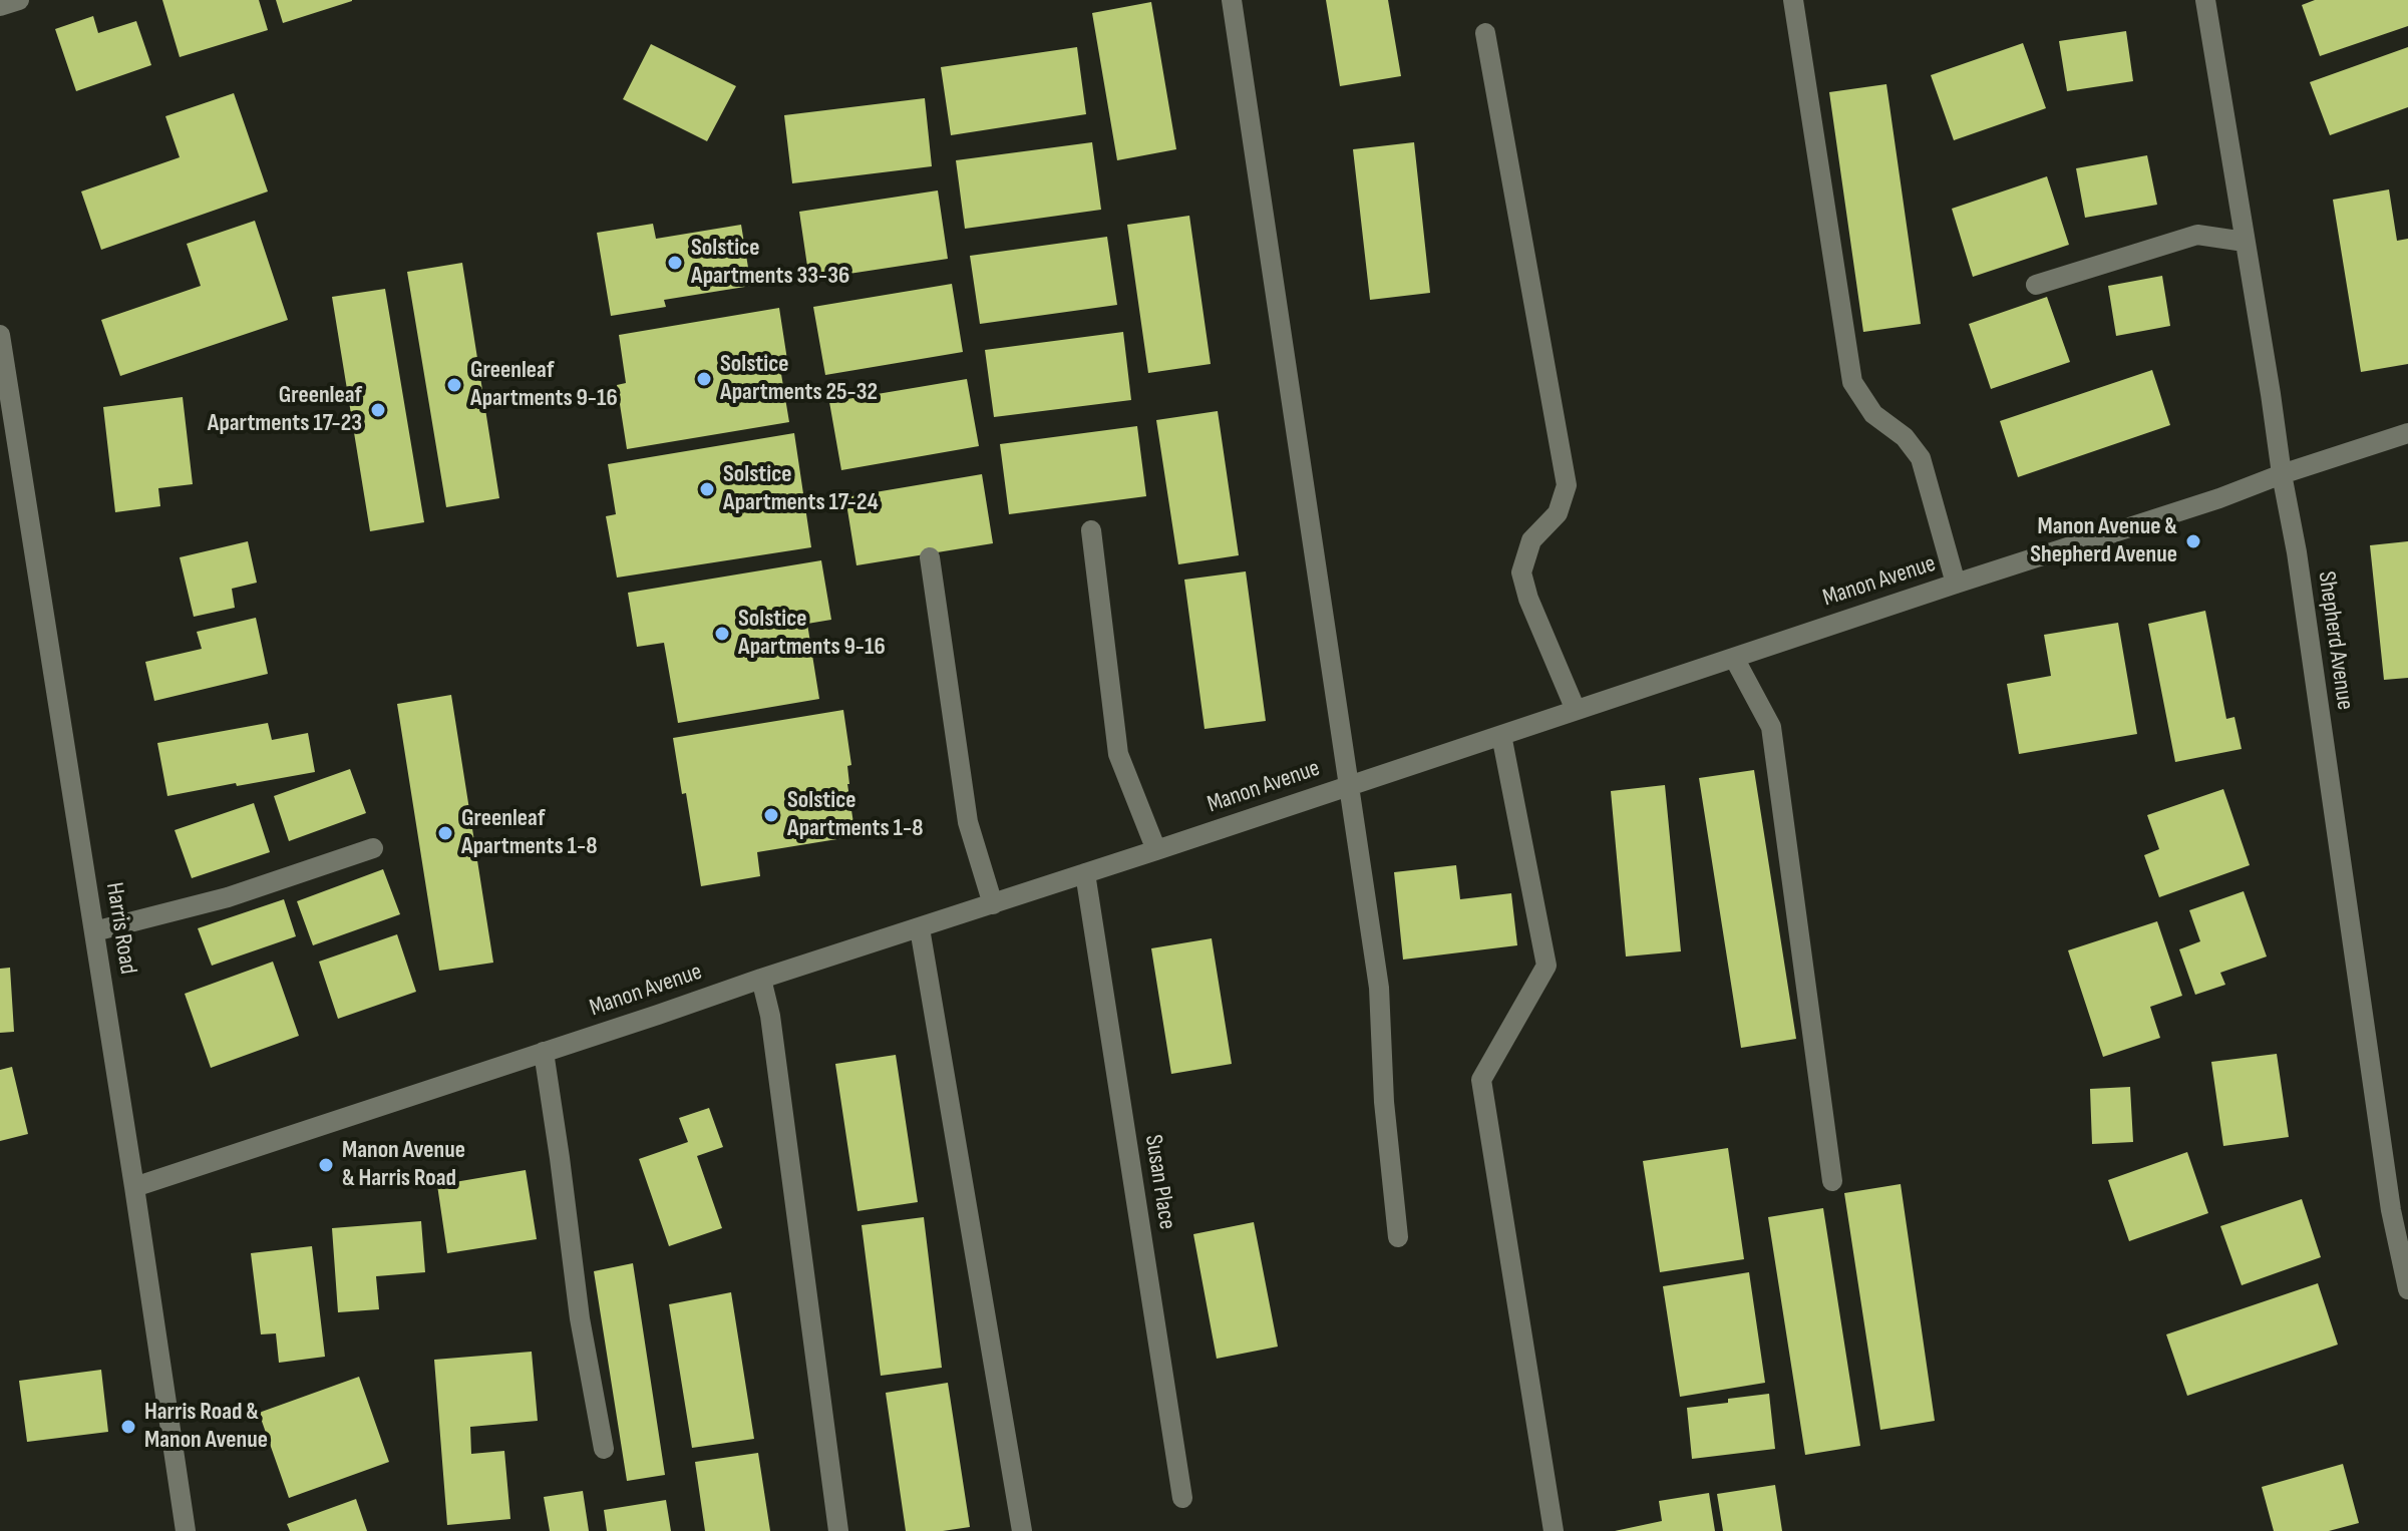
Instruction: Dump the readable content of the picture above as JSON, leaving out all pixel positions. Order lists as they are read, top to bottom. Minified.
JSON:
{"streets":{"street":["Manon Avenue","Shepherd Avenue","Harris Road","Susan Place"]},"crossings":[["Manon Avenue","Shepherd Avenue"],["Manon Avenue","Harris Road"],["Manon Avenue","Susan Place"]],"places":["Solstice Apartments 33-36","Solstice Apartments 25-32","Greenleaf Apartments 9-16","Greenleaf Apartments 17-23","Solstice Apartments 17-24","Manon Avenue & Shepherd Avenue","Solstice Apartments 9-16","Solstice Apartments 1-8","Greenleaf Apartments 1-8","Manon Avenue & Harris Road","Harris Road & Manon Avenue"]}
